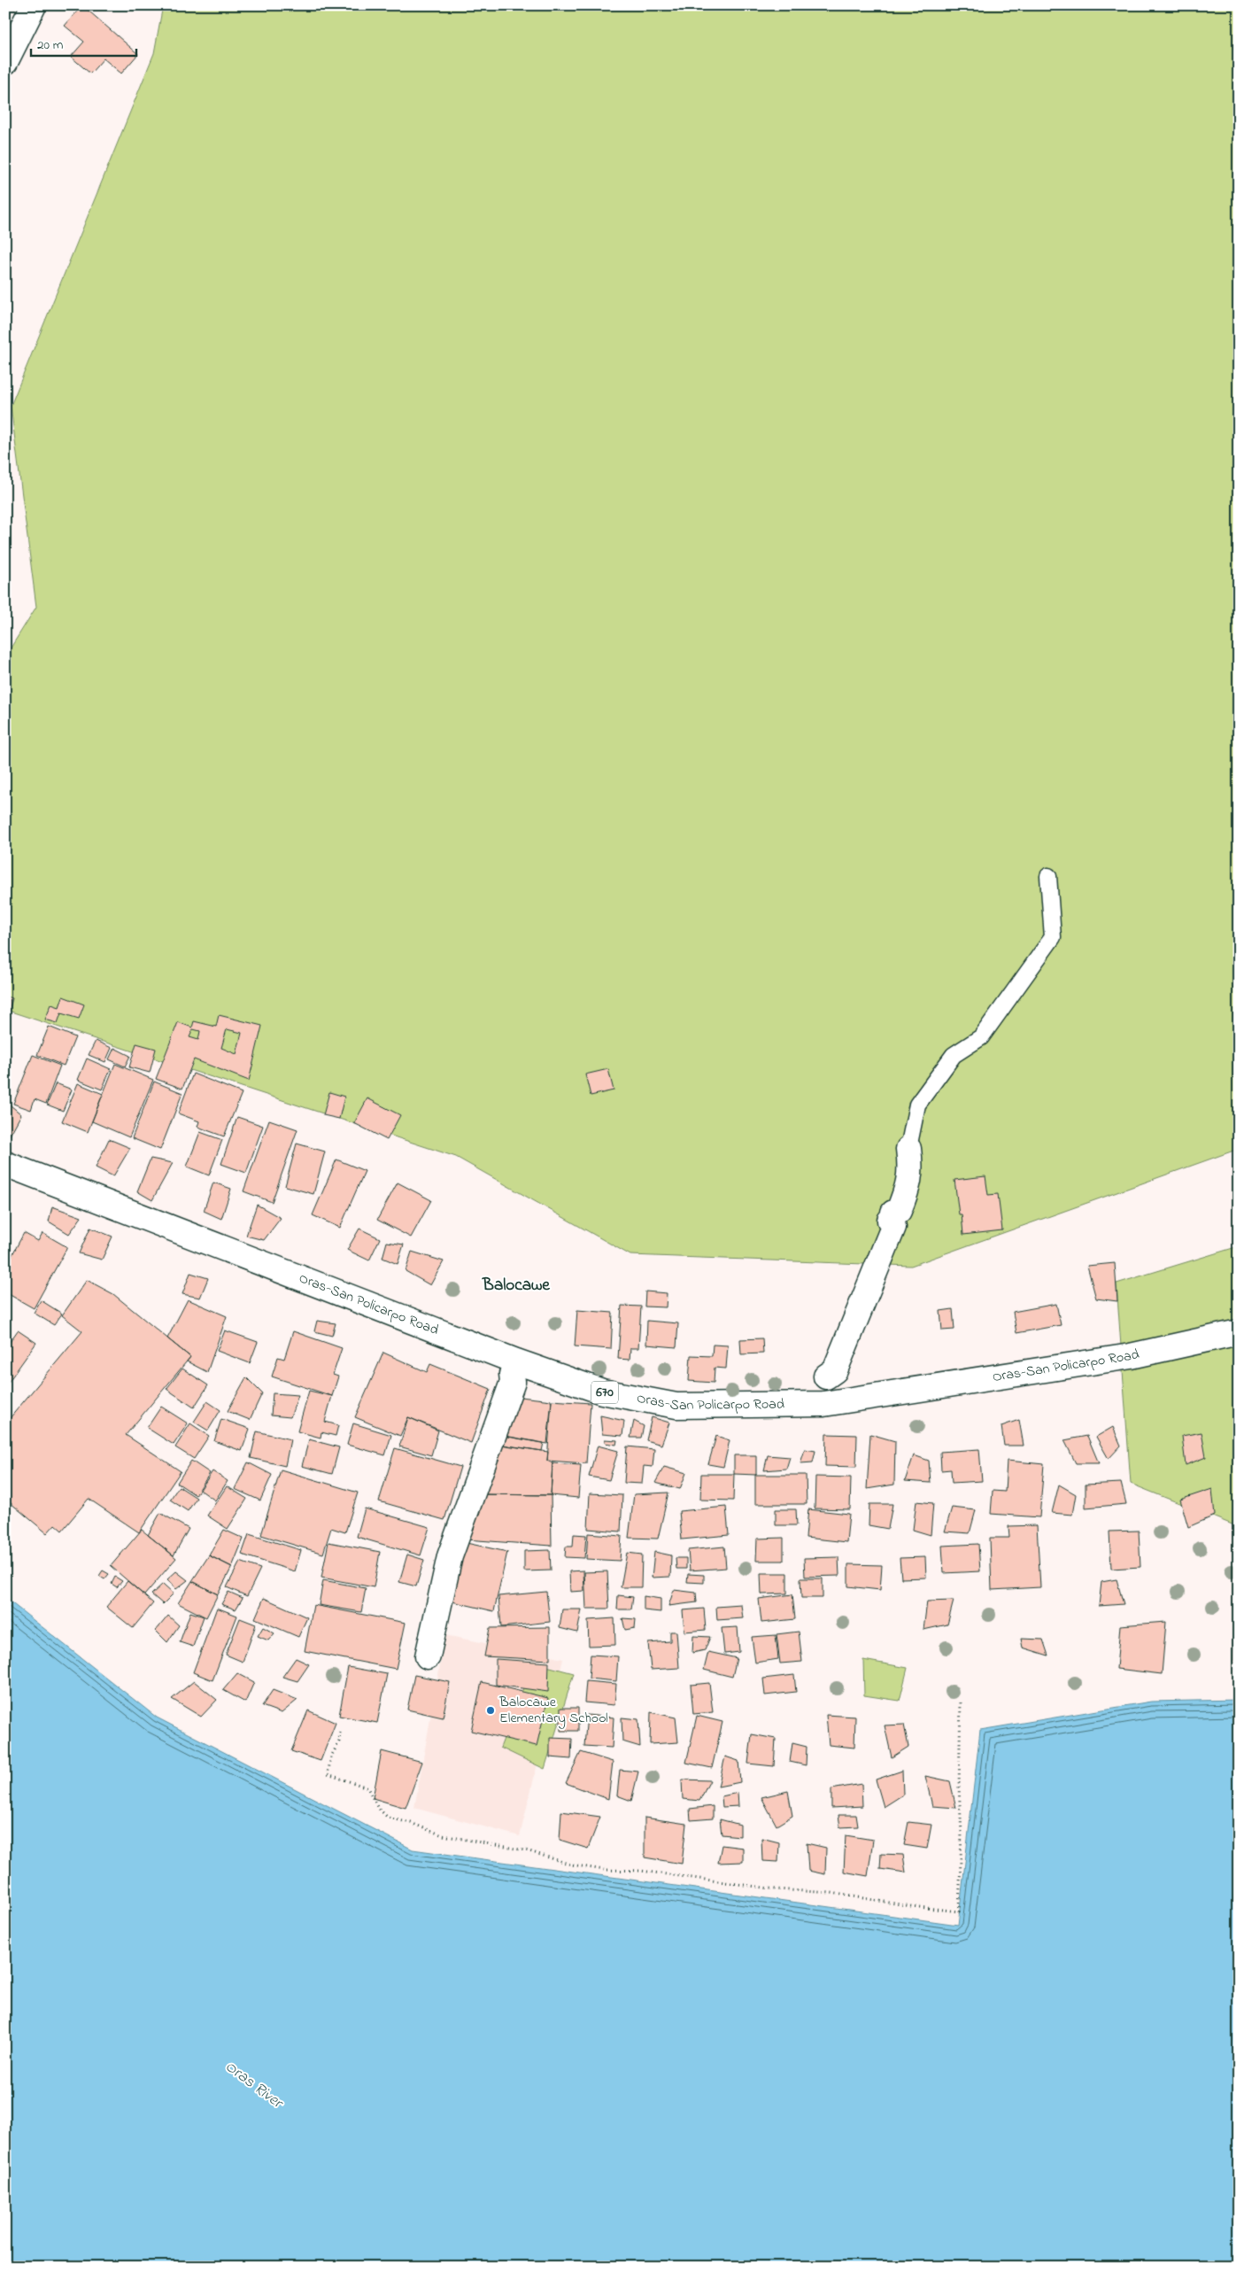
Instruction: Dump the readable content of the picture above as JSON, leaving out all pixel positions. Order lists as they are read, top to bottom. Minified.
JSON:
{"streets":{"main road":["Oras-San Policarpo Road","670"]},"districts":["Balocawe"],"water":["Oras River"],"places":["Balocawe Elementary School"],"scale_bar":"20 m"}
